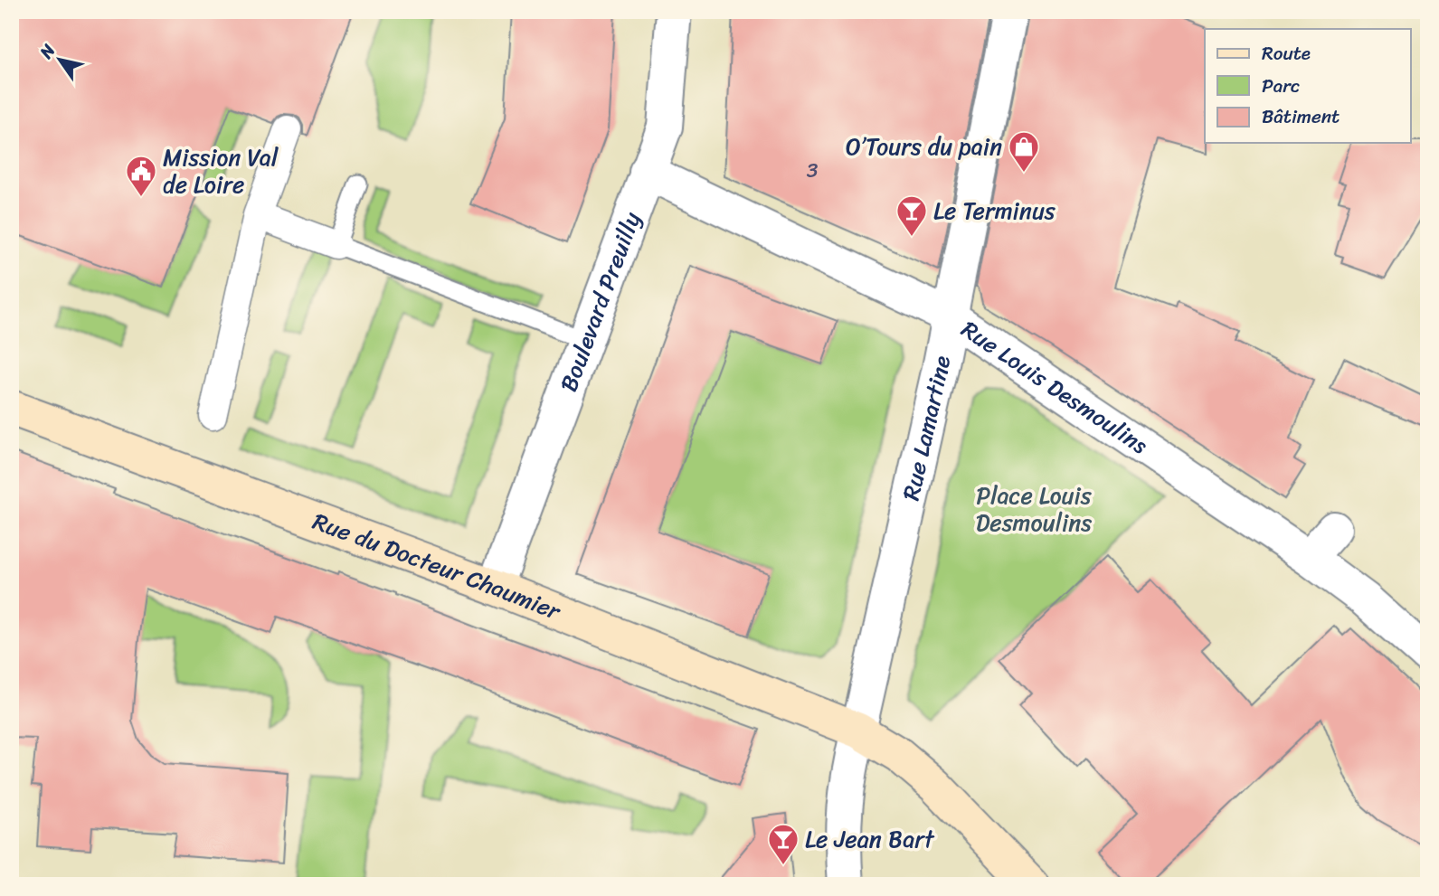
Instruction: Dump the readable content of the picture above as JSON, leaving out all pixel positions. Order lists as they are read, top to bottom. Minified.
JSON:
{"streets":{"main road":["Rue du Docteur Chaumier"],"street":["Boulevard Preuilly","Rue Louis Desmoulins","Rue Lamartine"]},"crossings":[["Boulevard Preuilly","Rue Louis Desmoulins"],["Boulevard Preuilly","Rue du Docteur Chaumier"],["Rue Louis Desmoulins","Rue Lamartine"],["Rue Lamartine","Rue du Docteur Chaumier"]],"parks":["Place Louis Desmoulins"],"places":{"shop":["O’Tours du pain"],"public building":["Mission Val de Loire"],"bar":["Le Terminus","Le Jean Bart"]},"house_numbers":["3"],"legend":["Route","Parc","Bâtiment"],"north":"top left"}
